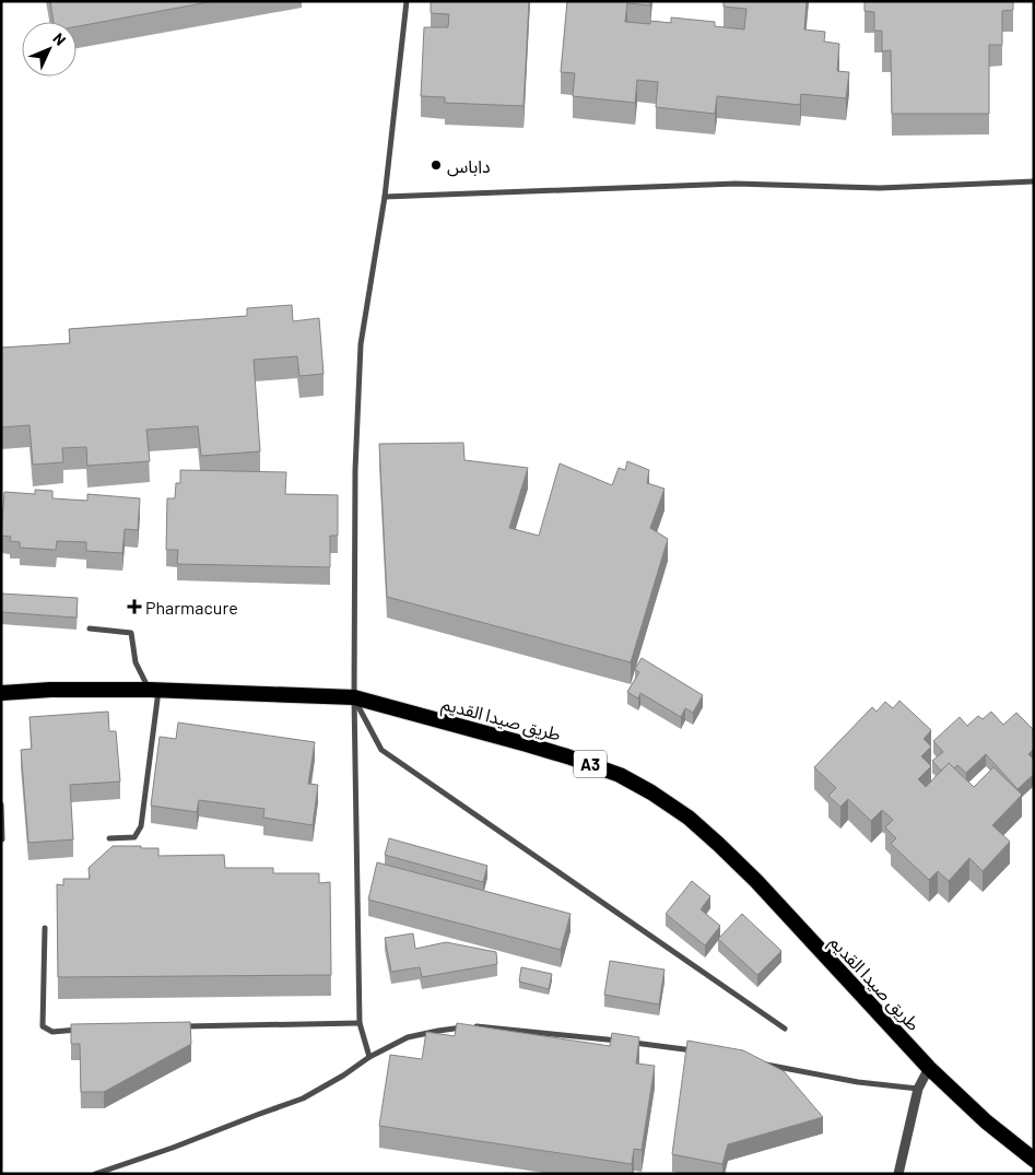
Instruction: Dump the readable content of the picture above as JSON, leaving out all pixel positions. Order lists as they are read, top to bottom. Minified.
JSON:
{"streets":{"highway":["طريق صيدا القديم","A3"]},"places":{"other":["داباس"],"health":["Pharmacure"]},"north":"top right"}
